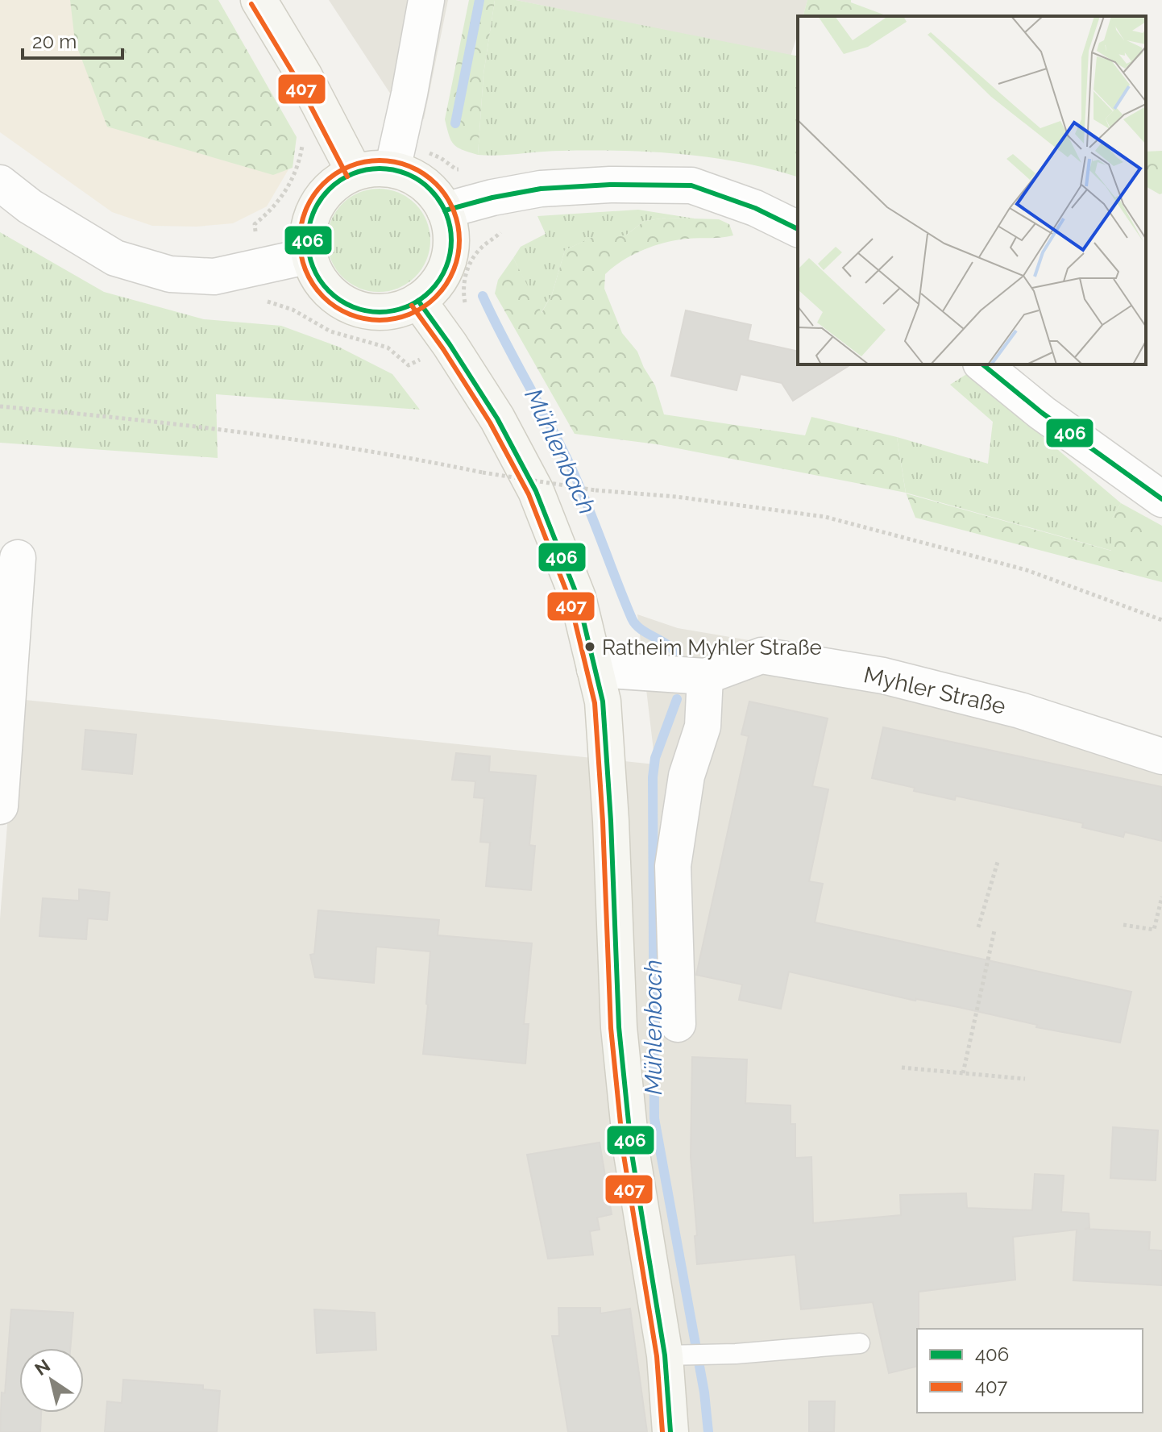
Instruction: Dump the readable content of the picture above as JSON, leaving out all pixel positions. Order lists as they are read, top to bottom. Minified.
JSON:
{"streets":{"street":["Myhler Straße"]},"water":["Mühlenbach"],"places":["Ratheim Myhler Straße"],"lines":["transit line 407","transit line 406"],"legend":["406","407"],"scale_bar":"20 m","north":"top left"}
